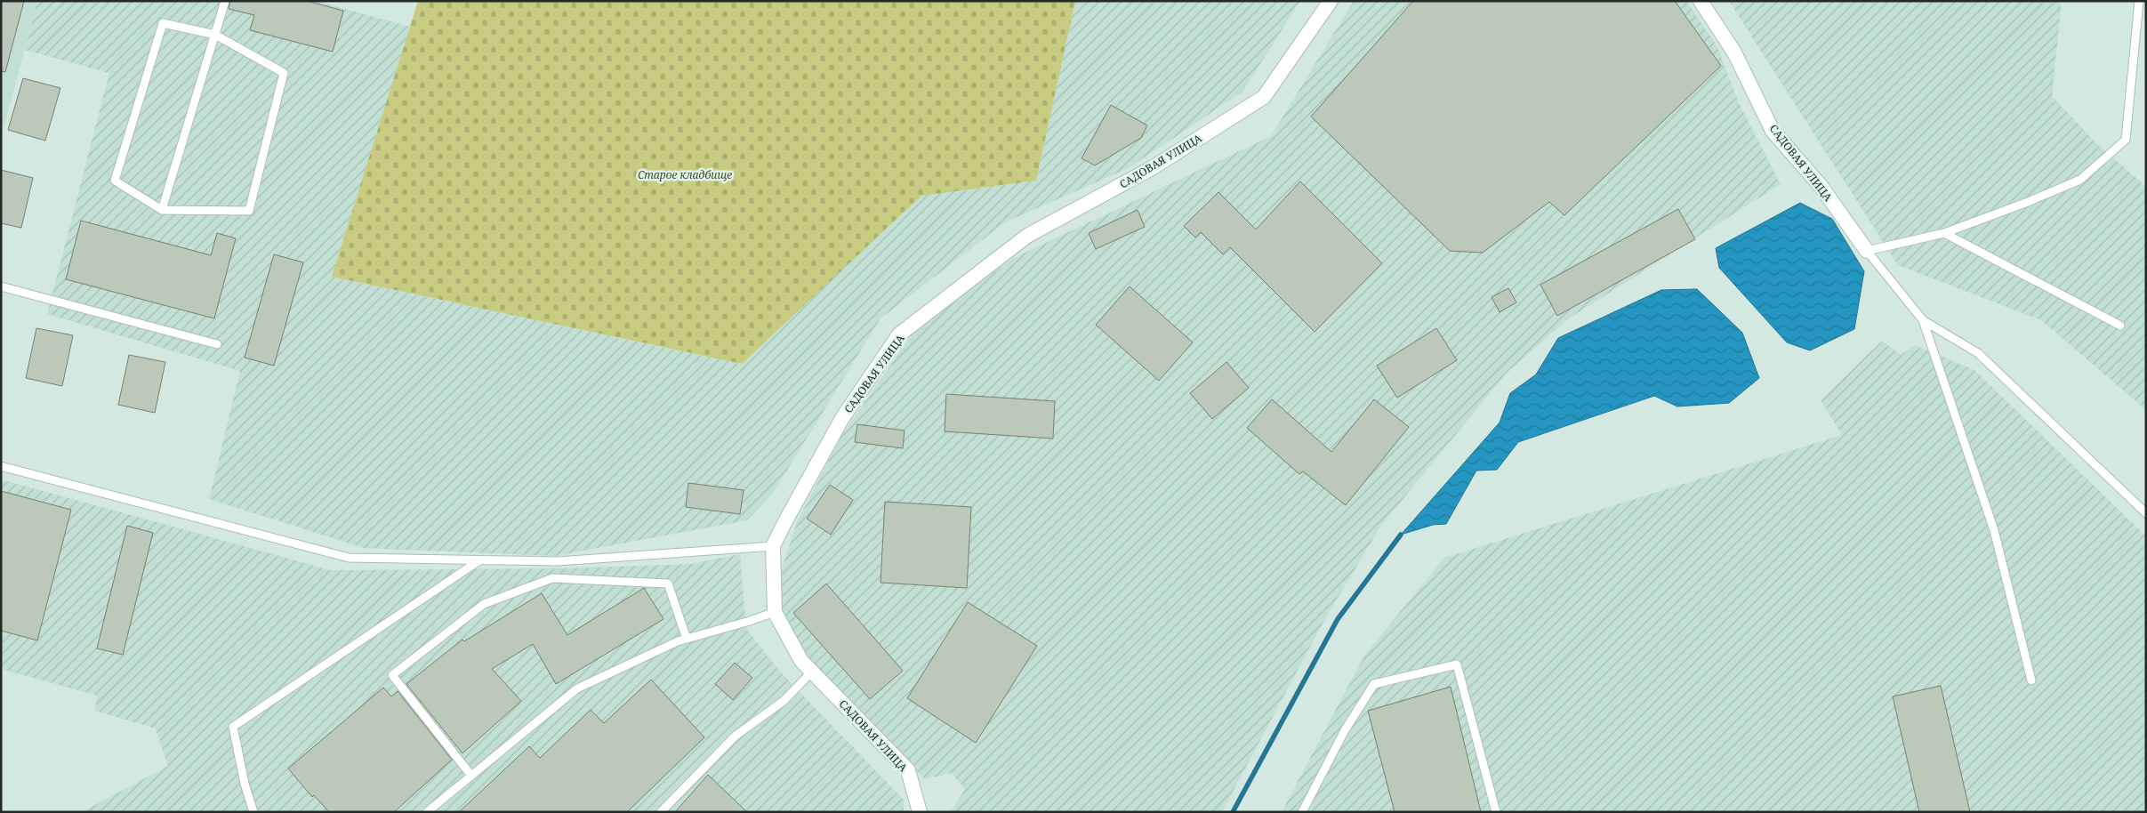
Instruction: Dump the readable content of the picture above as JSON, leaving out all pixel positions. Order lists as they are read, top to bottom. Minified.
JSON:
{"streets":{"street":["САДОВАЯ УЛИЦА"]},"parks":["Старое кладбище"]}
